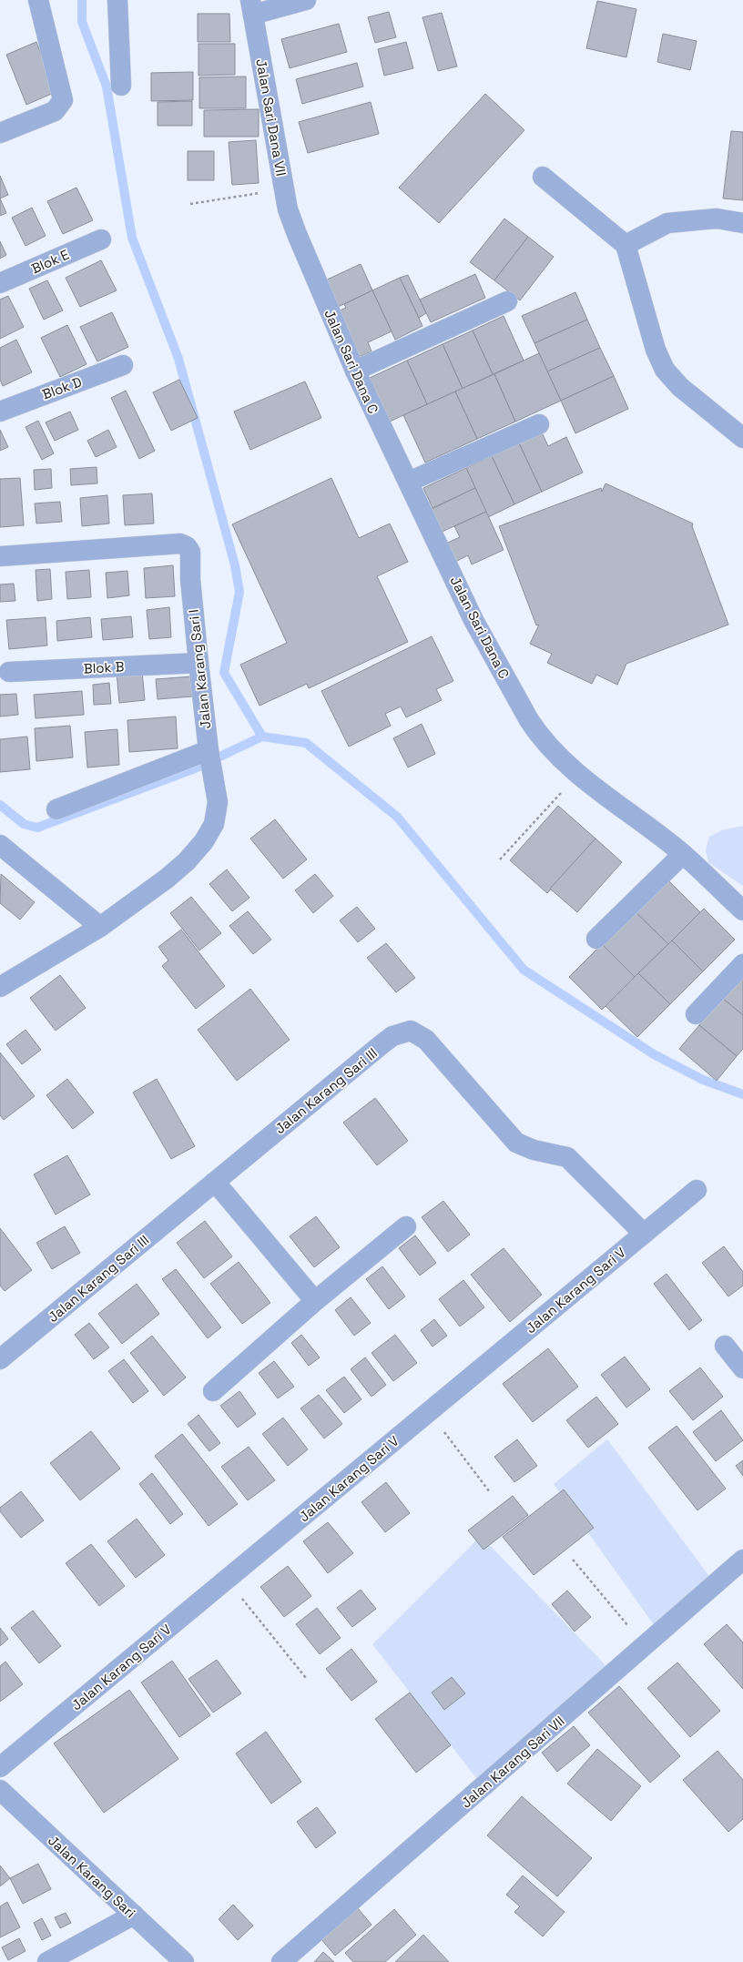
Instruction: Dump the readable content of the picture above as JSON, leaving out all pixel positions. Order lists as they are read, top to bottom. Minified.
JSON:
{"streets":{"street":["Jalan Sari Dana VII","Blok E","Jalan Sari Dana C","Blok D","Blok B","Jalan Karang Sari I","Jalan Karang Sari III","Jalan Karang Sari V","Jalan Karang Sari VII","Jalan Karang Sari"]},"crossings":[["Jalan Sari Dana VII","Jalan Sari Dana C"],["Blok B","Jalan Karang Sari I"],["Jalan Karang Sari III","Jalan Karang Sari V"]]}
